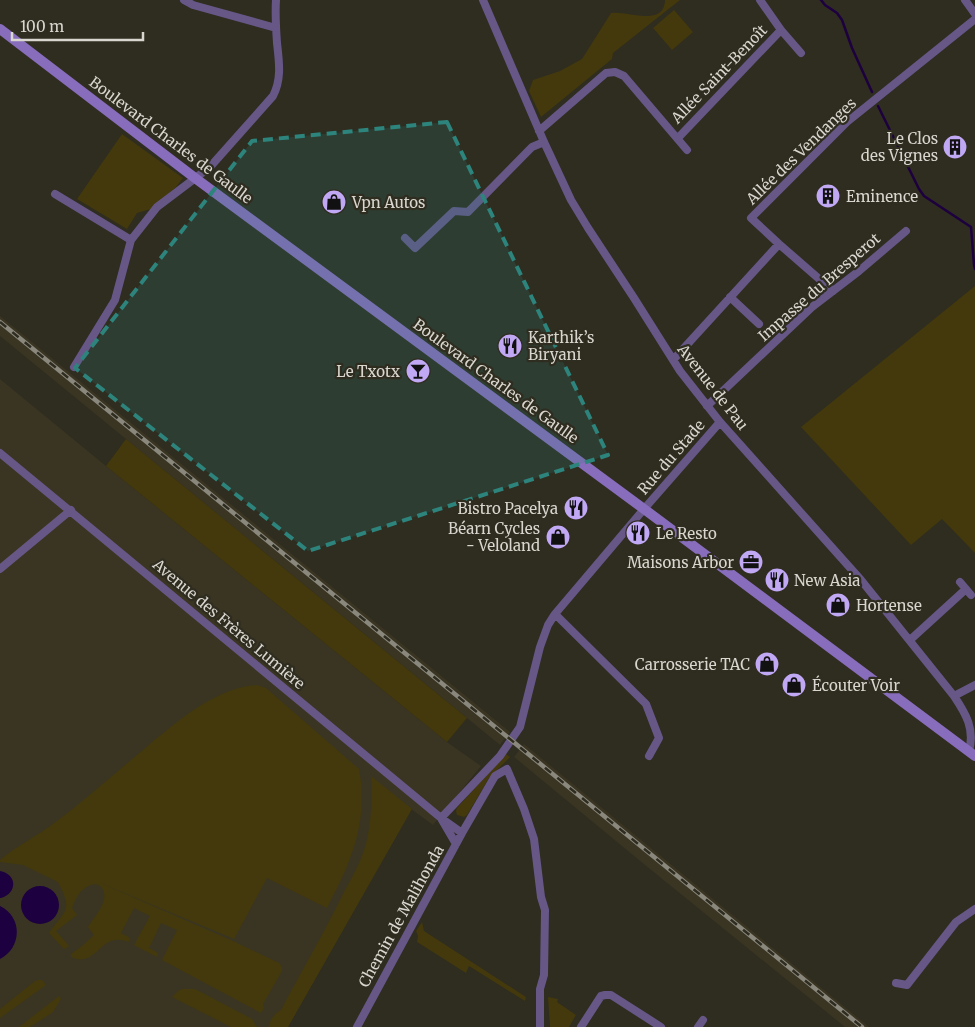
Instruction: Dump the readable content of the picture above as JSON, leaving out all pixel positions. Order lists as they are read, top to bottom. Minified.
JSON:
{"streets":{"main road":["Boulevard Charles de Gaulle"],"street":["Allée Saint-Benoît","Allée des Vendanges","Impasse du Bresperot","Avenue de Pau","Rue du Stade","Avenue des Frères Lumière","Chemin de Malihonda"]},"crossings":[["Boulevard Charles de Gaulle","Avenue de Pau"],["Boulevard Charles de Gaulle","Rue du Stade"],["Impasse du Bresperot","Avenue de Pau"],["Avenue de Pau","Rue du Stade"],["Avenue des Frères Lumière","Chemin de Malihonda"]],"places":{"building":["Le Clos des Vignes","Eminence"],"shop":["Vpn Autos","Béarn Cycles - Veloland","Hortense","Carrosserie TAC","Écouter Voir"],"restaurant":["Karthik’s Biryani","Bistro Pacelya","Le Resto","New Asia"],"bar":["Le Txotx"],"office":["Maisons Arbor"]},"scale_bar":"100 m"}
